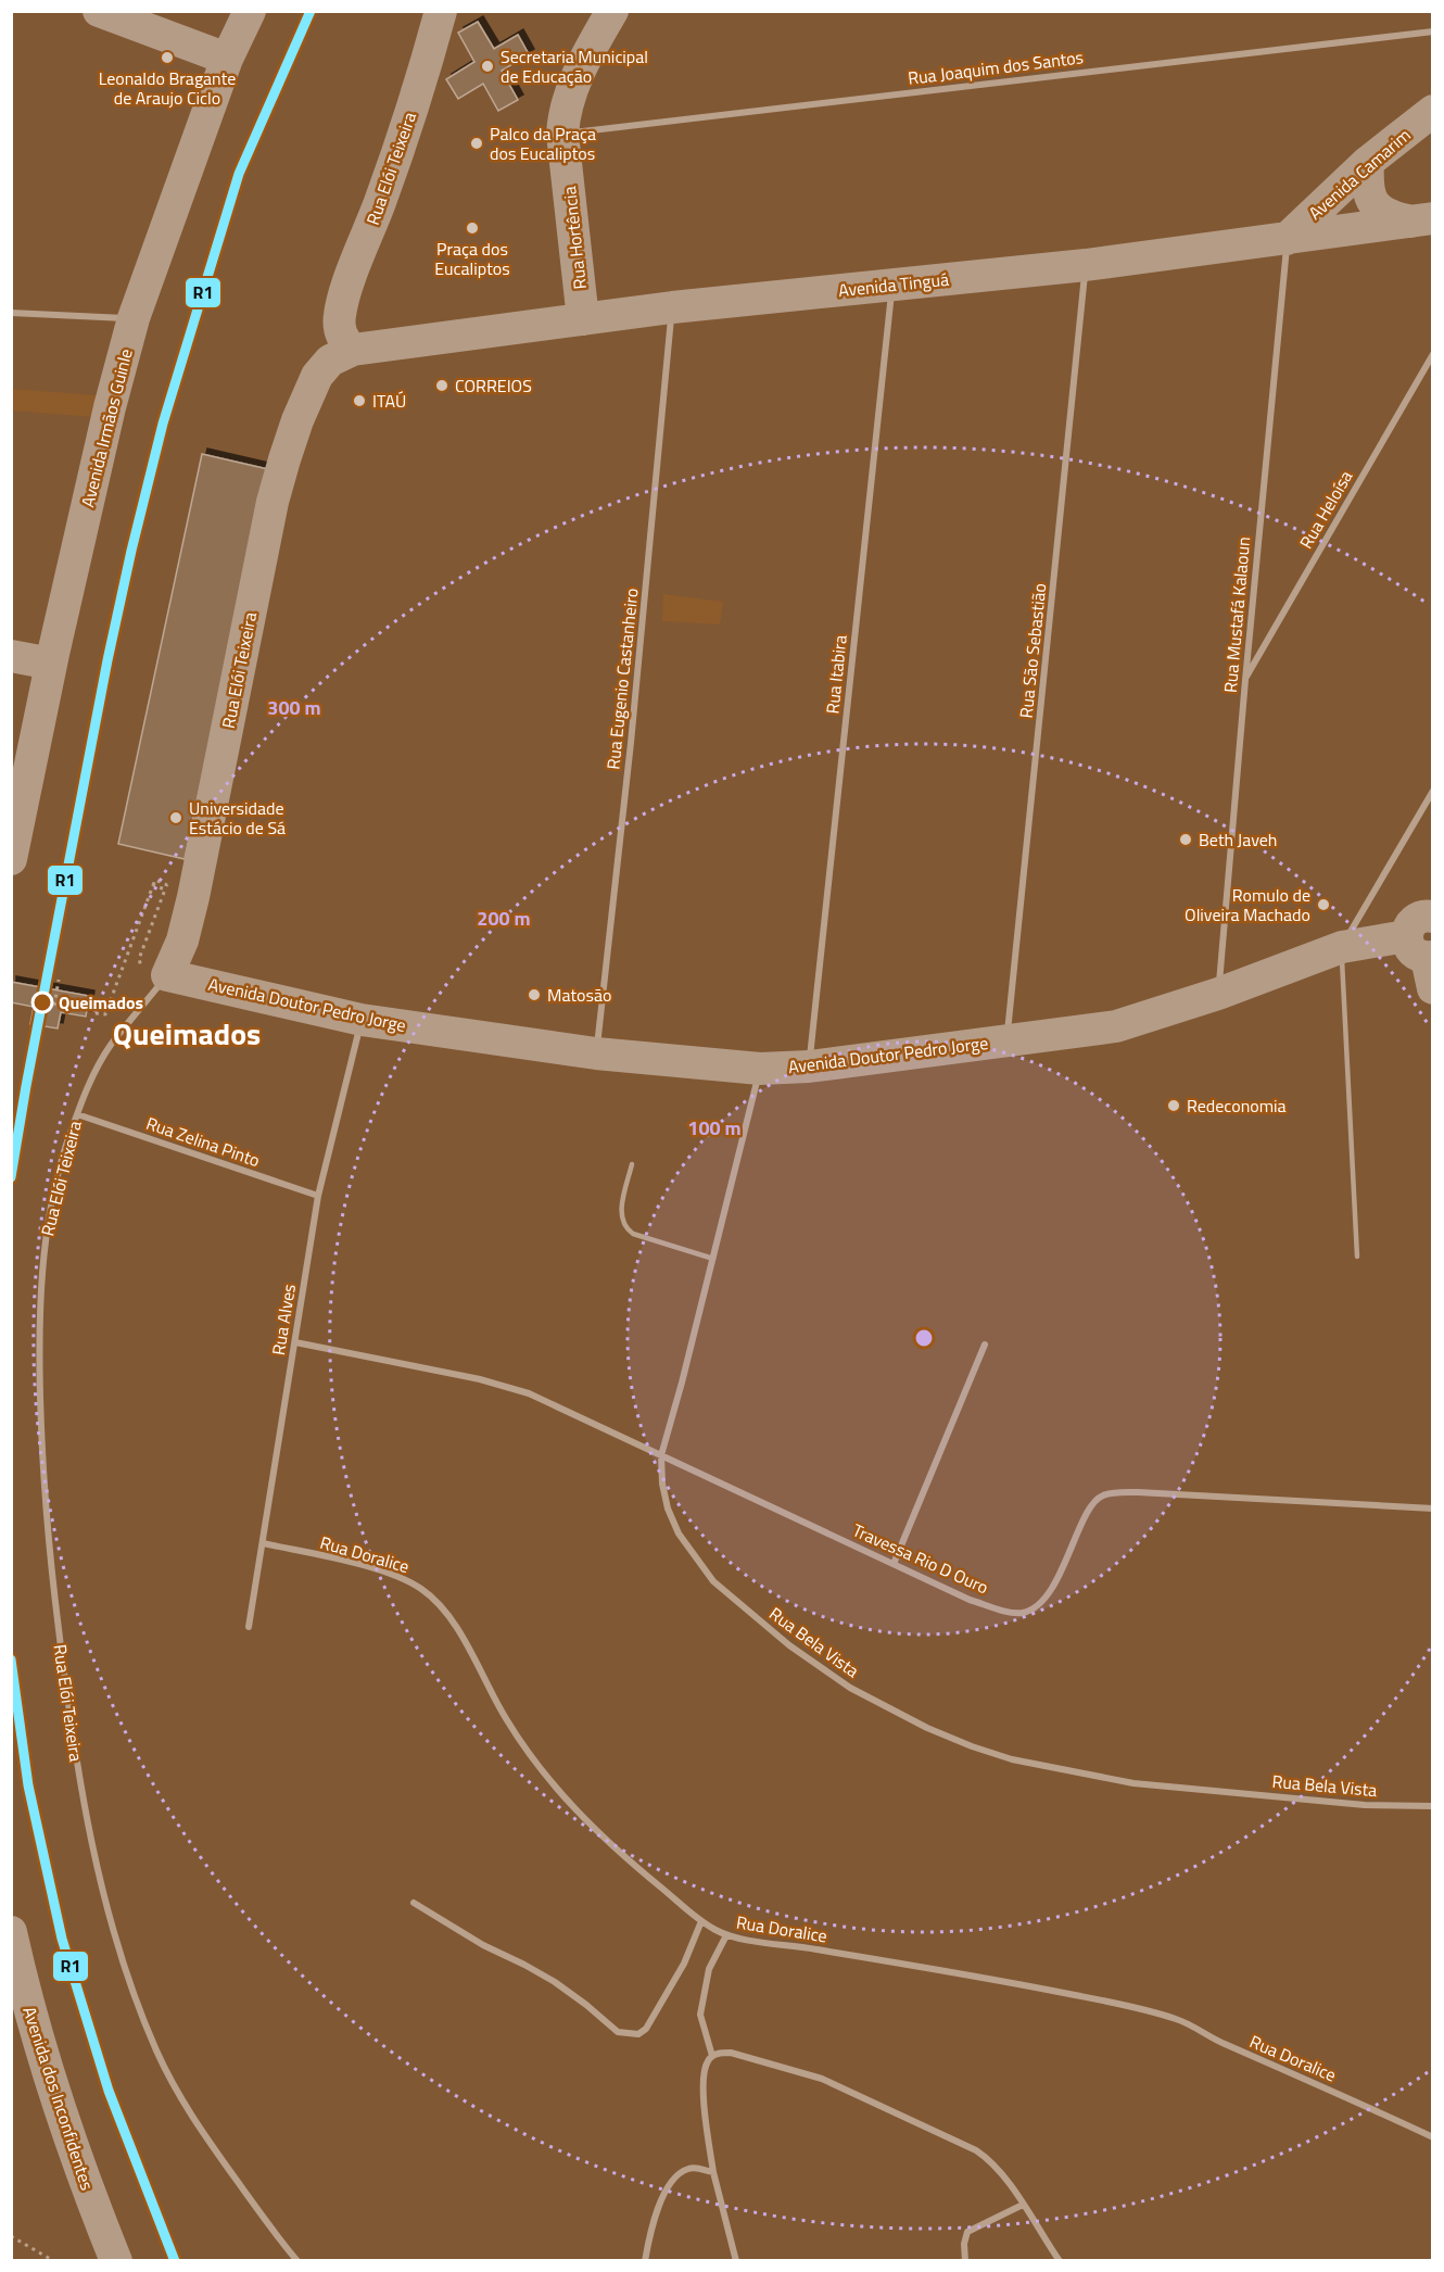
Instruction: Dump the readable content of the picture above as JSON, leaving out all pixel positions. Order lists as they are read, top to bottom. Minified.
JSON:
{"streets":{"street":["Rua Joaquim dos Santos","Rua Elói Teixeira","Avenida Camarim","Rua Hortência","Avenida Tinguá","Avenida Irmãos Guinle","Rua Heloísa","Rua Mustafá Kalaoun","Rua São Sebastião","Rua Itabira","Rua Eugenio Castanheiro","Avenida Doutor Pedro Jorge","Rua Zelina Pinto","Rua Alves","Rua Doralice","Travessa Rio D Ouro","Rua Bela Vista","Avenida dos Inconfidentes"]},"crossings":[["Rua Joaquim dos Santos","Rua Hortência"],["Rua Elói Teixeira","Avenida Tinguá"],["Rua Elói Teixeira","Avenida Doutor Pedro Jorge"],["Rua Elói Teixeira","Rua Zelina Pinto"],["Avenida Camarim","Avenida Tinguá"],["Avenida Camarim","Rua Mustafá Kalaoun"],["Rua Hortência","Avenida Tinguá"],["Avenida Tinguá","Rua Mustafá Kalaoun"],["Avenida Tinguá","Rua São Sebastião"],["Avenida Tinguá","Rua Itabira"],["Avenida Tinguá","Rua Eugenio Castanheiro"],["Rua Heloísa","Rua Mustafá Kalaoun"],["Rua Mustafá Kalaoun","Avenida Doutor Pedro Jorge"],["Rua São Sebastião","Avenida Doutor Pedro Jorge"],["Rua Itabira","Avenida Doutor Pedro Jorge"],["Rua Eugenio Castanheiro","Avenida Doutor Pedro Jorge"],["Avenida Doutor Pedro Jorge","Rua Alves"],["Avenida Doutor Pedro Jorge","Rua Bela Vista"],["Rua Zelina Pinto","Rua Alves"],["Rua Alves","Rua Doralice"],["Rua Alves","Travessa Rio D Ouro"],["Travessa Rio D Ouro","Rua Bela Vista"]],"districts":["Queimados"],"places":["Leonaldo Bragante de Araujo Ciclo","Secretaria Municipal de Educação","Palco da Praça dos Eucaliptos","Praça dos Eucaliptos","CORREIOS","ITAÚ","Universidade Estácio de Sá","Beth Javeh","Romulo de Oliveira Machado","Matosão","Queimados","Redeconomia"],"lines":["transit line R1"],"rings":["300 m","200 m","100 m"]}
